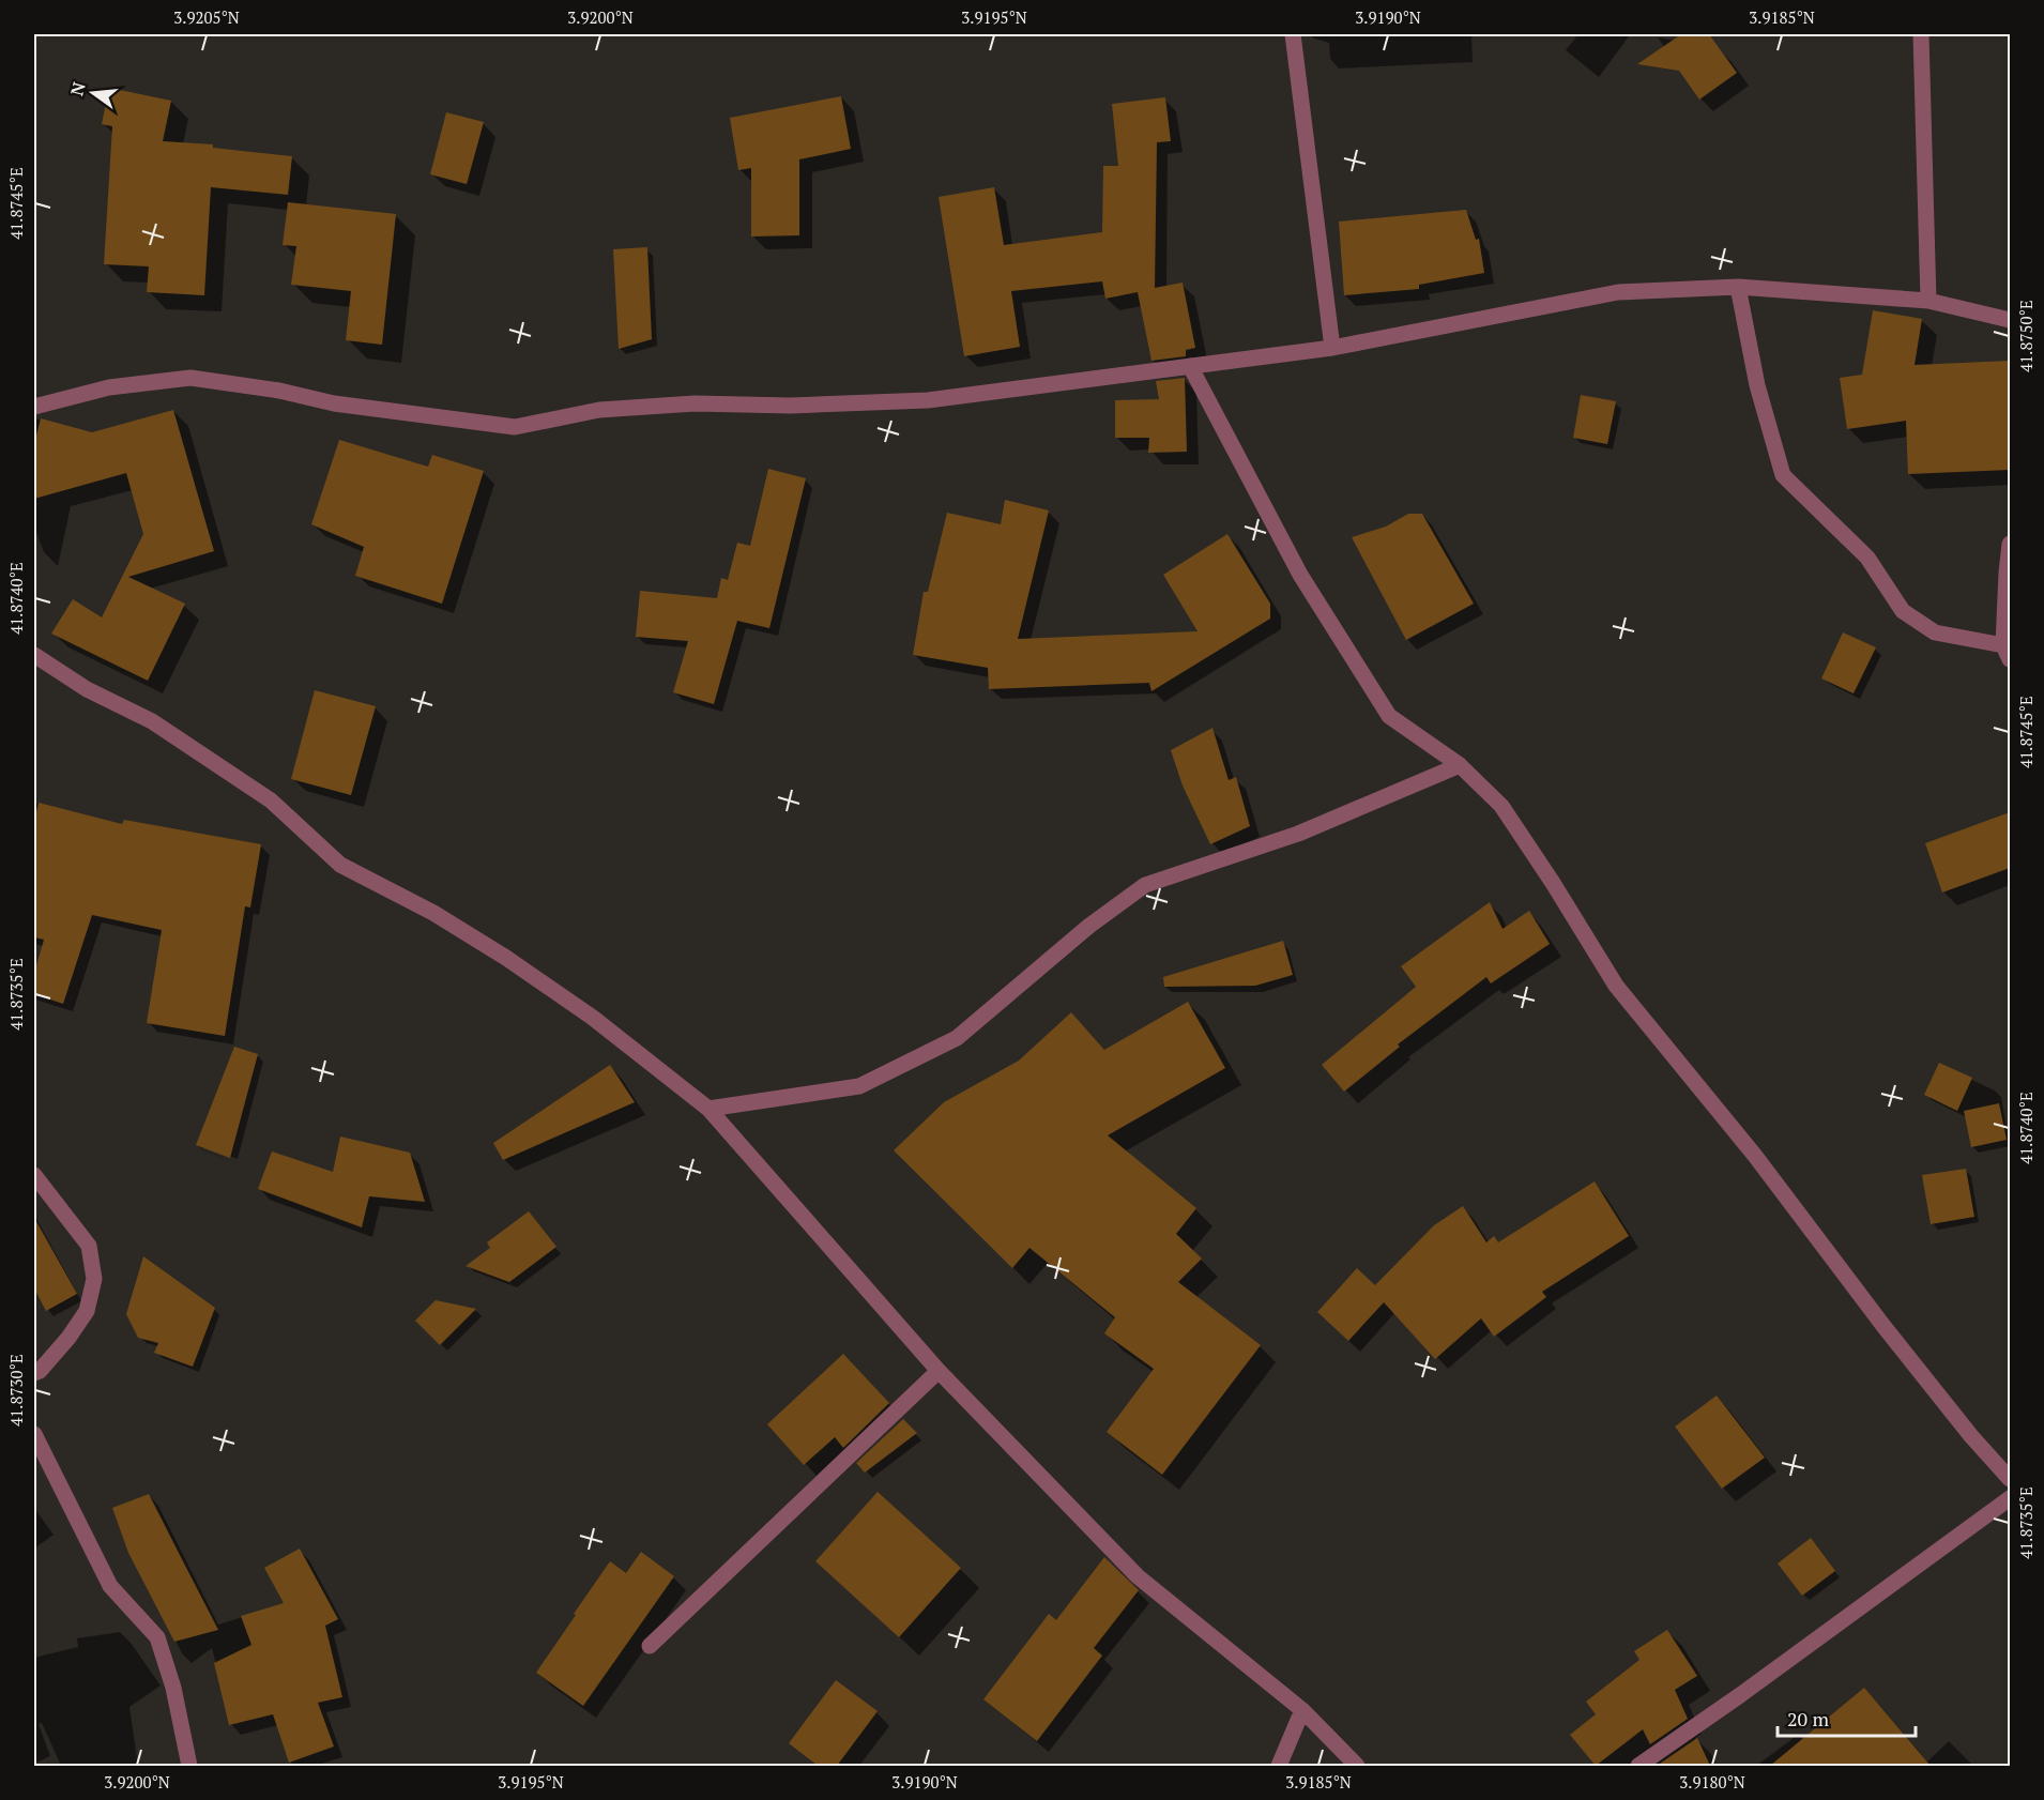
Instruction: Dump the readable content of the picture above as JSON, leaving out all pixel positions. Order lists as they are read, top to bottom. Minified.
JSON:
{"scale_bar":"20 m","north":"left","coordinates":["3.9205°N","3.9200°N","3.9195°N","3.9190°N","3.9185°N","41.8745°E","41.8750°E","41.8740°E","41.8735°E","41.8730°E","3.9180°N"]}
